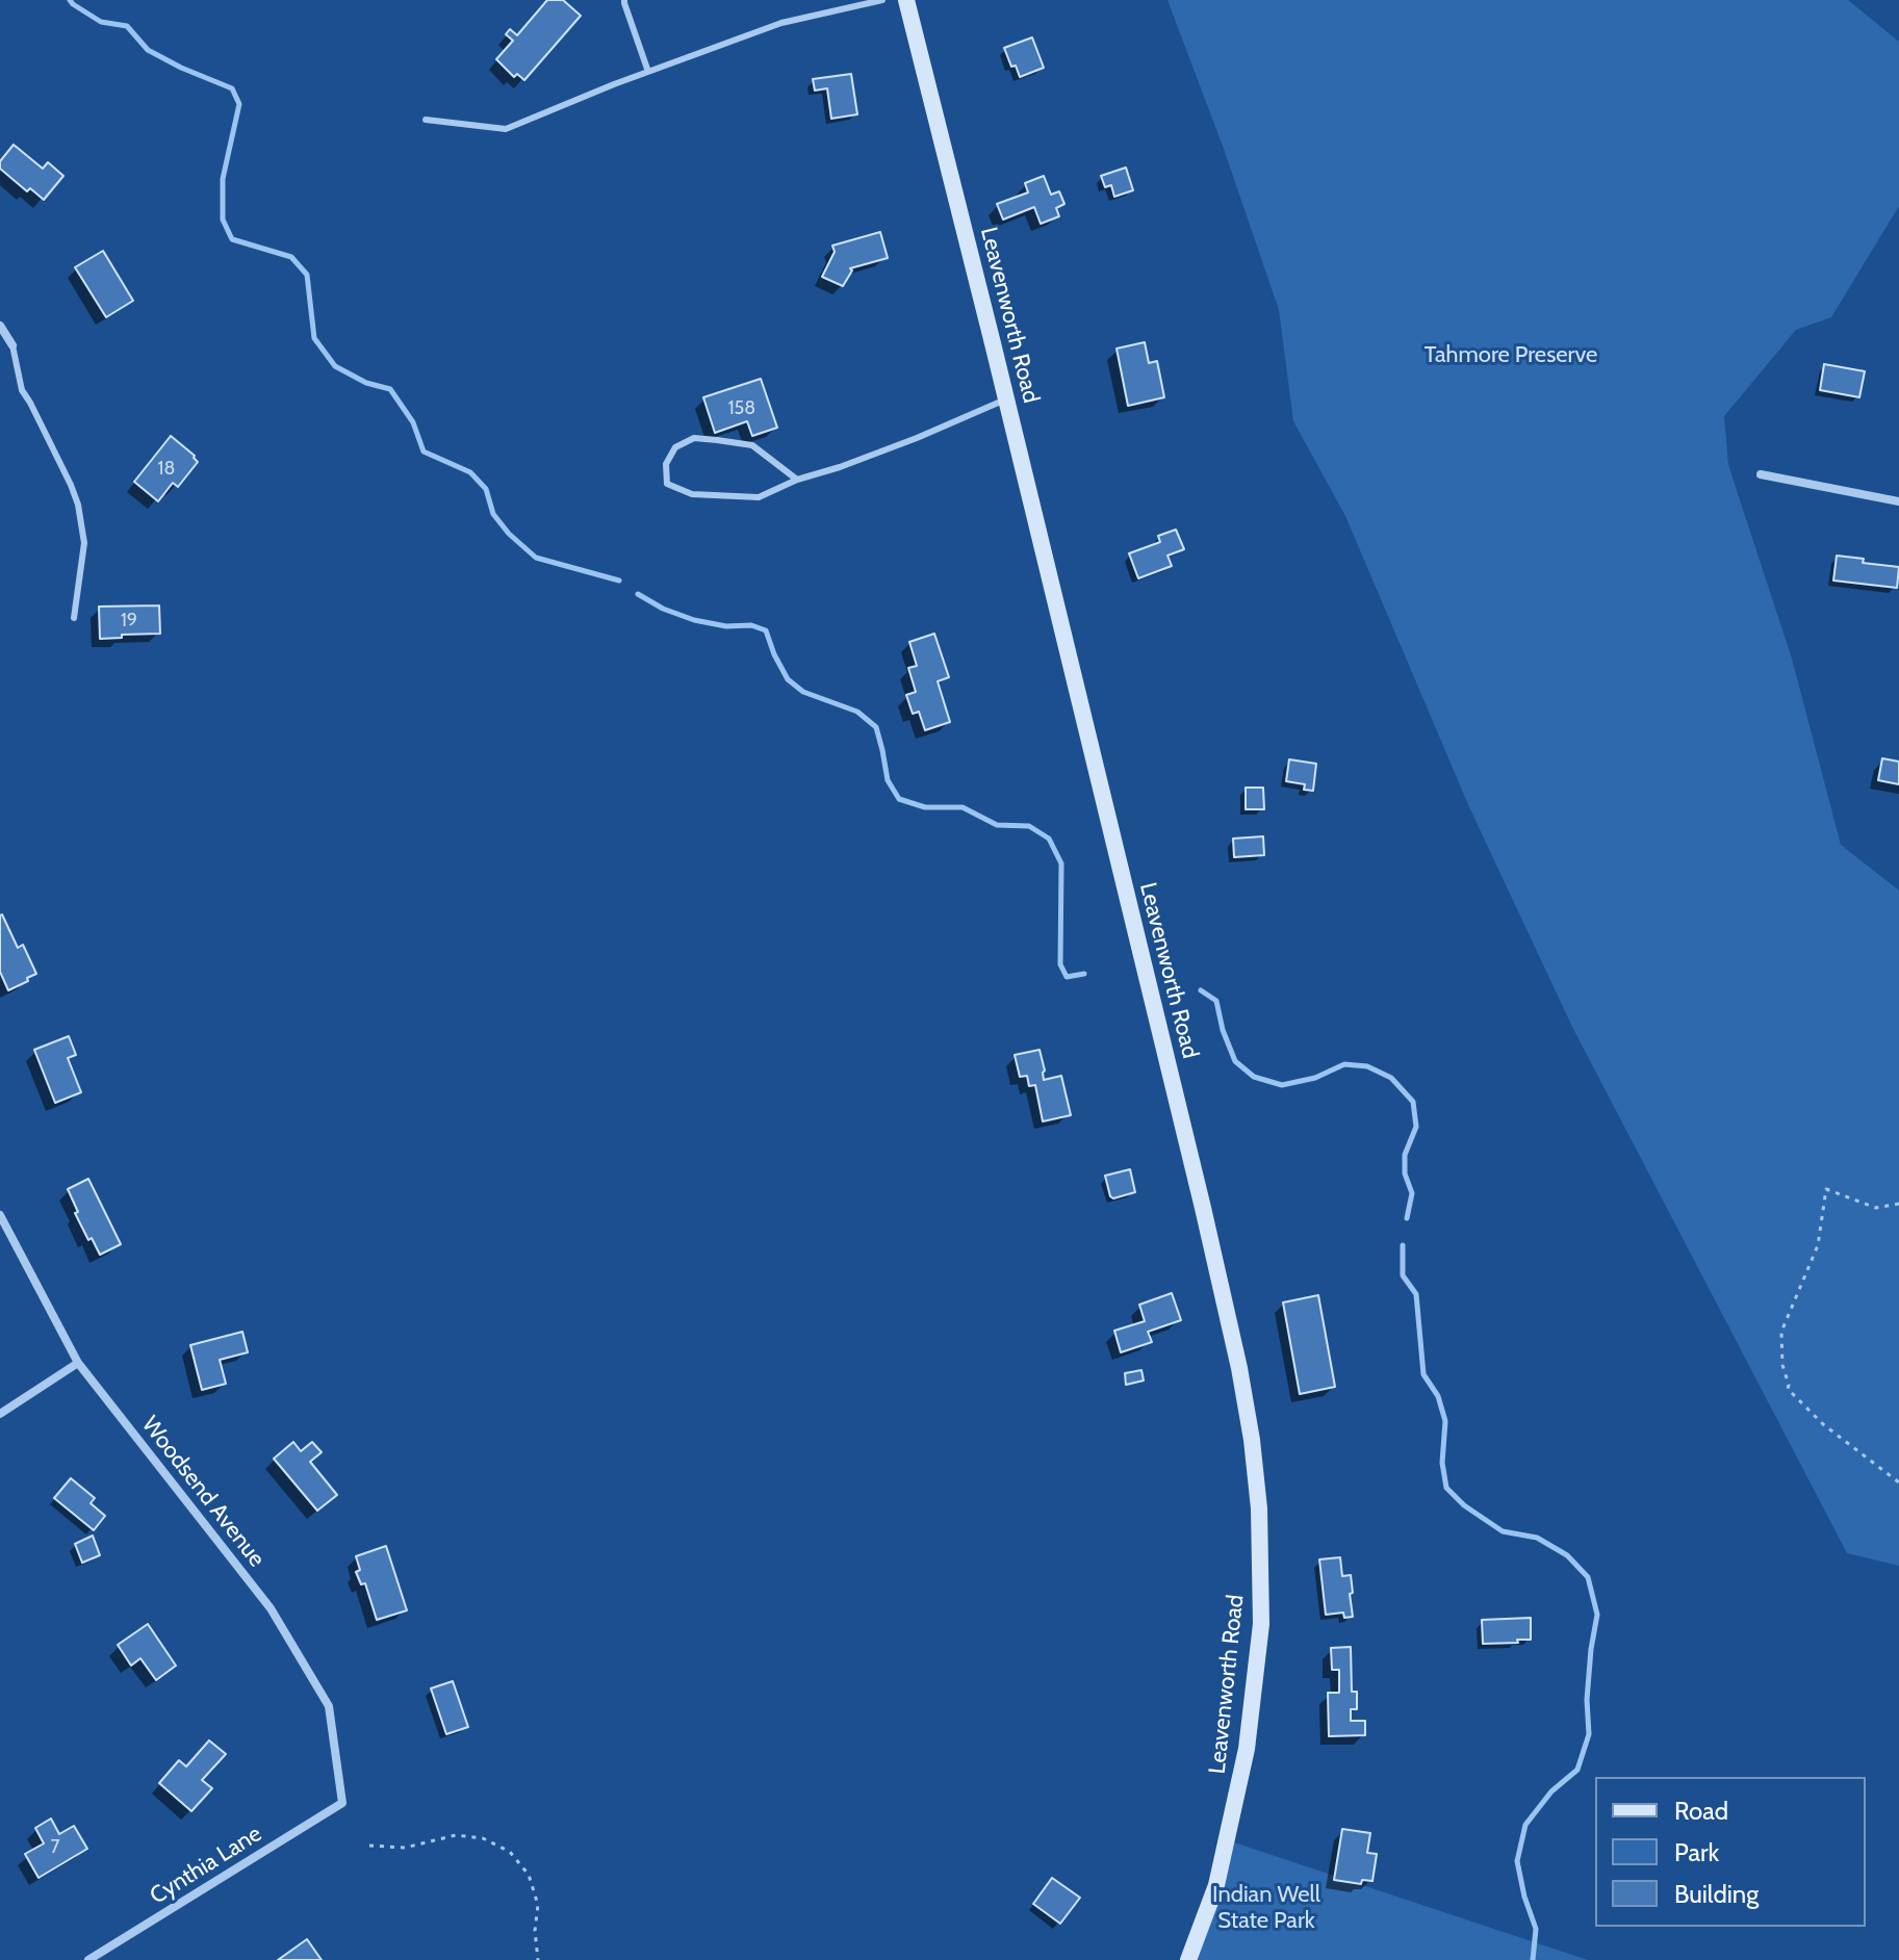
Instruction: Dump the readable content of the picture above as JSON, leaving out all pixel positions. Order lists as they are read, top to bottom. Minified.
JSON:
{"streets":{"main road":["Leavenworth Road"],"street":["Woodsend Avenue","Cynthia Lane"]},"crossings":[["Woodsend Avenue","Cynthia Lane"]],"parks":["Tahmore Preserve","Indian Well State Park"],"house_numbers":["158","18","19","7"],"legend":["Road","Park","Building"]}
